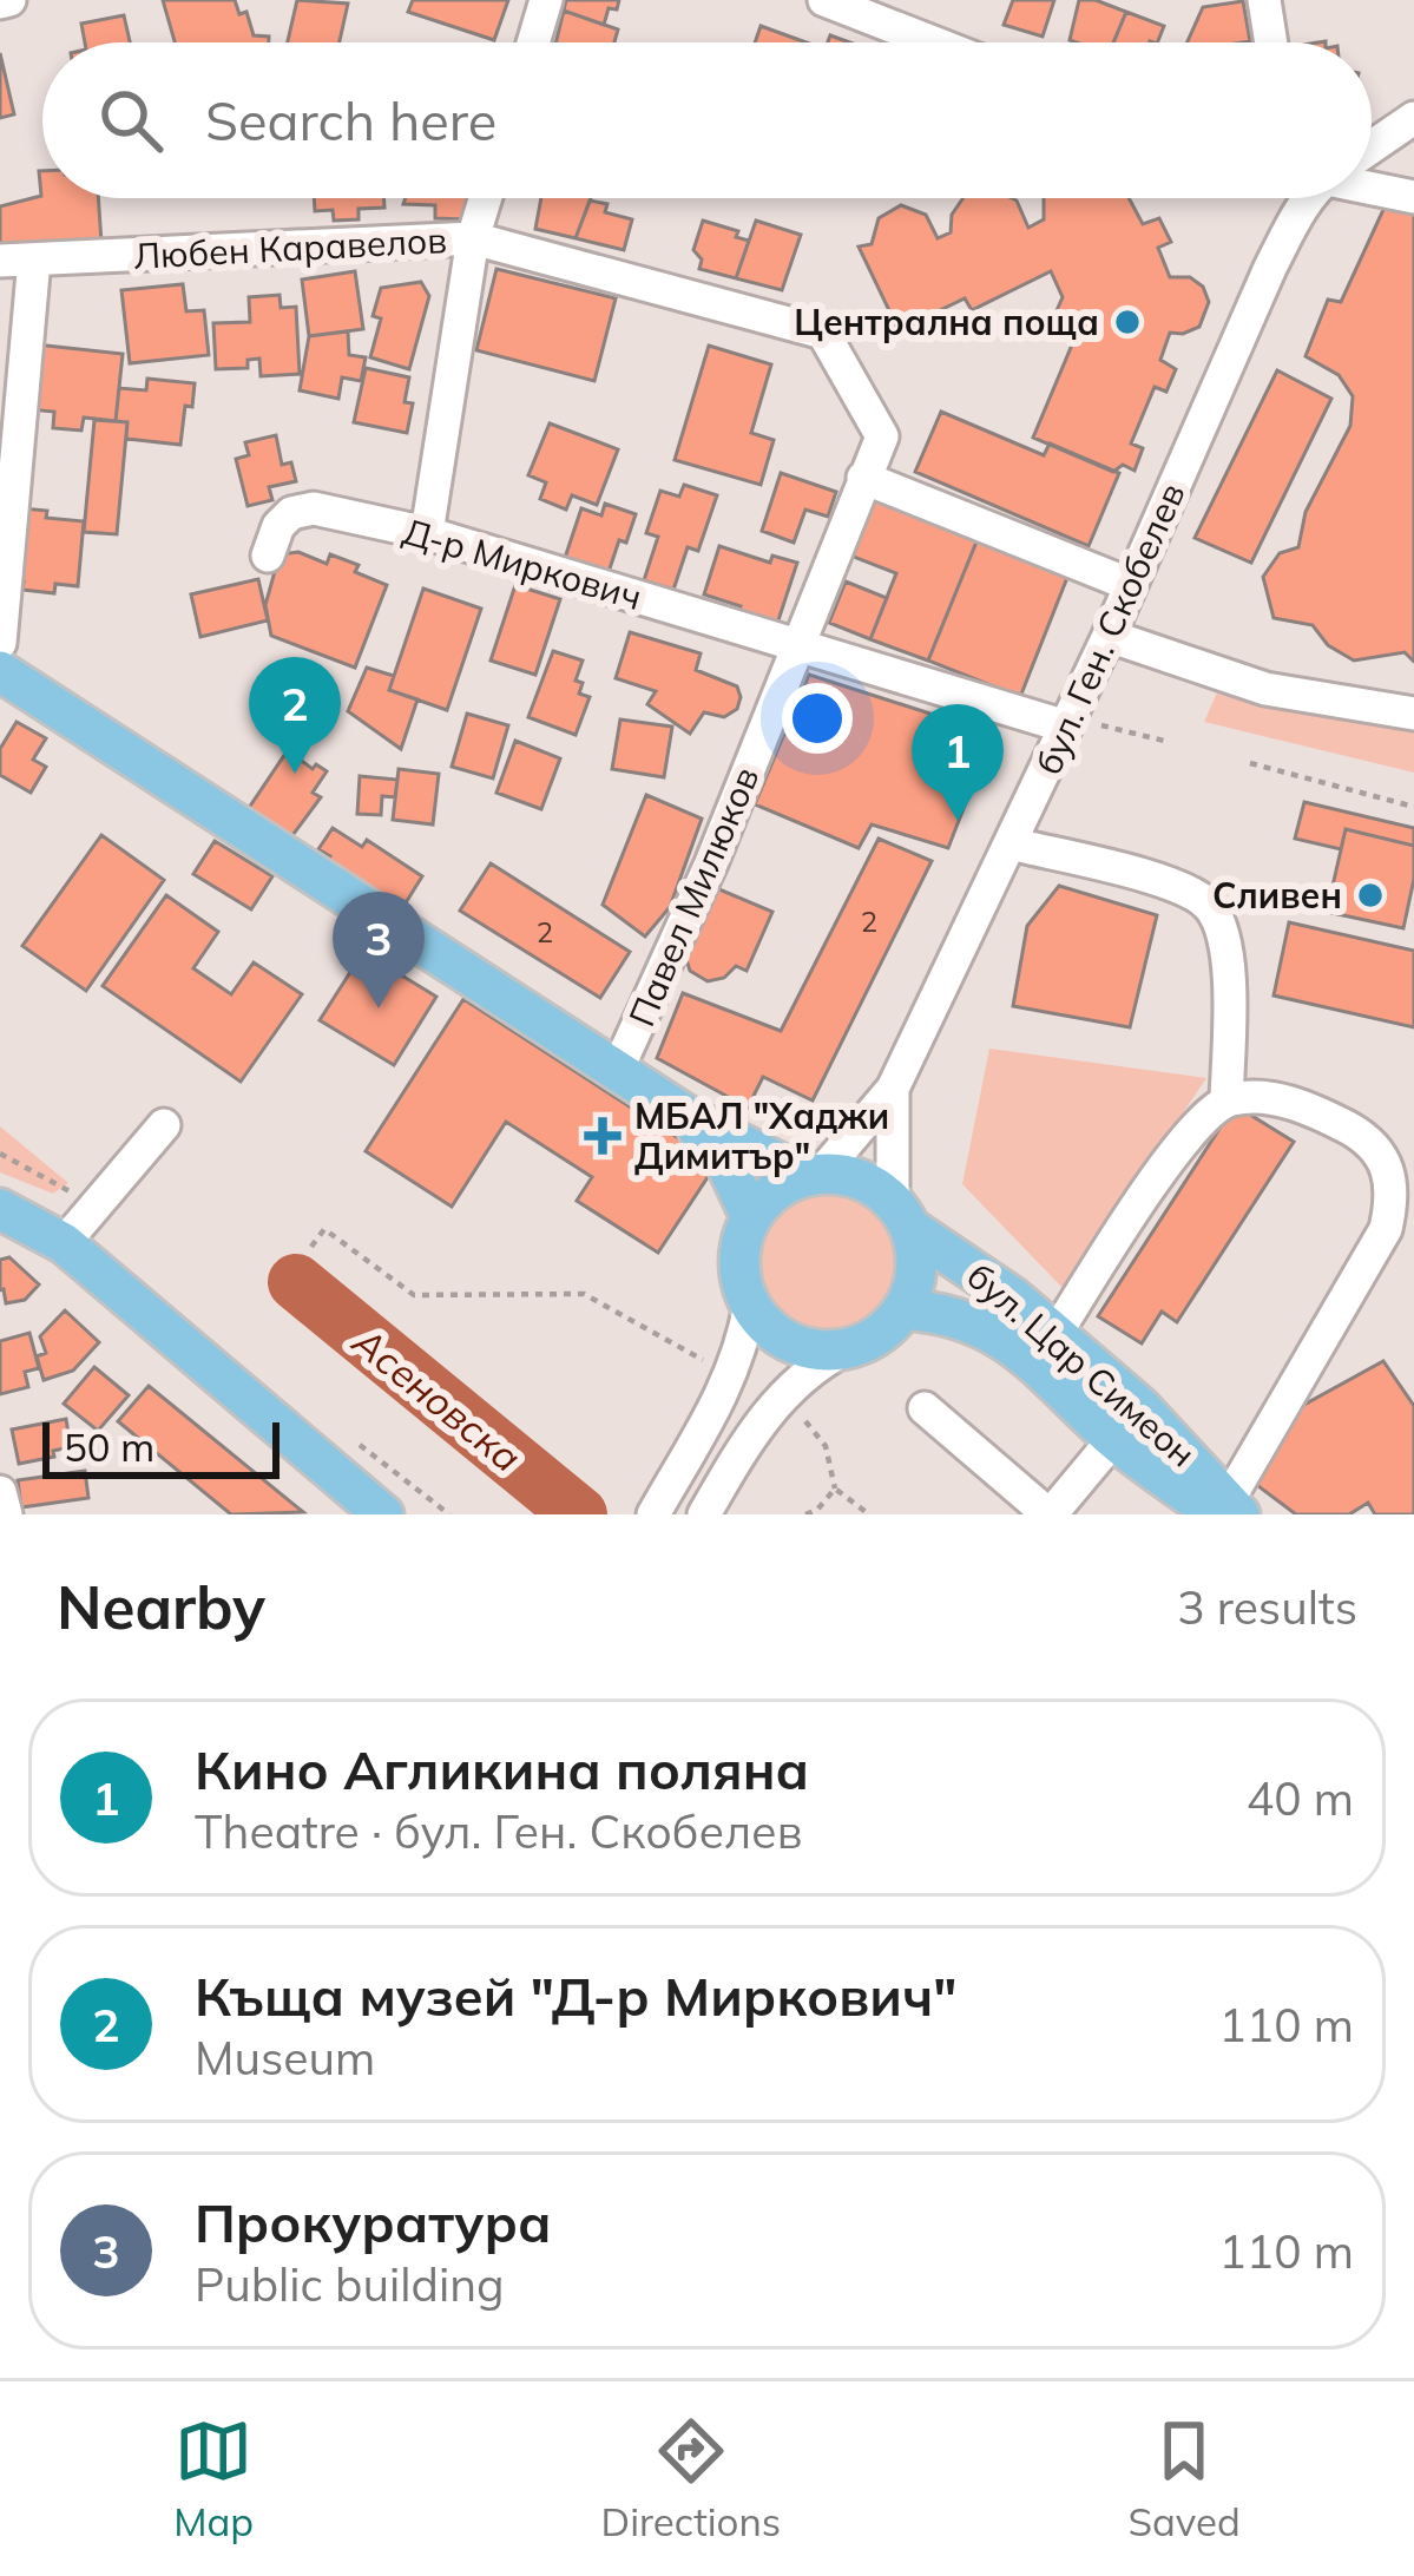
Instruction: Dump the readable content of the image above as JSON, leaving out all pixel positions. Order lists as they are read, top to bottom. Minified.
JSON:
{"streets":{"main road":["бул. Цар Симеон"],"street":["Любен Каравелов","Д-р Миркович","бул. Ген. Скобелев","Павел Милюков"]},"crossings":[["Любен Каравелов","Павел Милюков"],["Д-р Миркович","бул. Ген. Скобелев"],["Д-р Миркович","Павел Милюков"],["бул. Ген. Скобелев","бул. Цар Симеон"]],"water":["Асеновска"],"places":{"other":["Централна поща","Сливен"],"health":["МБАЛ \"Хаджи Димитър\""]},"house_numbers":["2","2"],"scale_bar":"50 m","page":{"search":"Search here","pins":["2","1","3"],"scale":"50 m","heading":["Nearby","3 results"],"list":[{"mark":"1","name":"Кино Агликина поляна","note":"Theatre · бул. Ген. Скобелев","value":"40 m"},{"mark":"2","name":"Къща музей \"Д-р Миркович\"","note":"Museum","value":"110 m"},{"mark":"3","name":"Прокуратура","note":"Public building","value":"110 m"}],"nav":["Map","Directions","Saved"]}}
